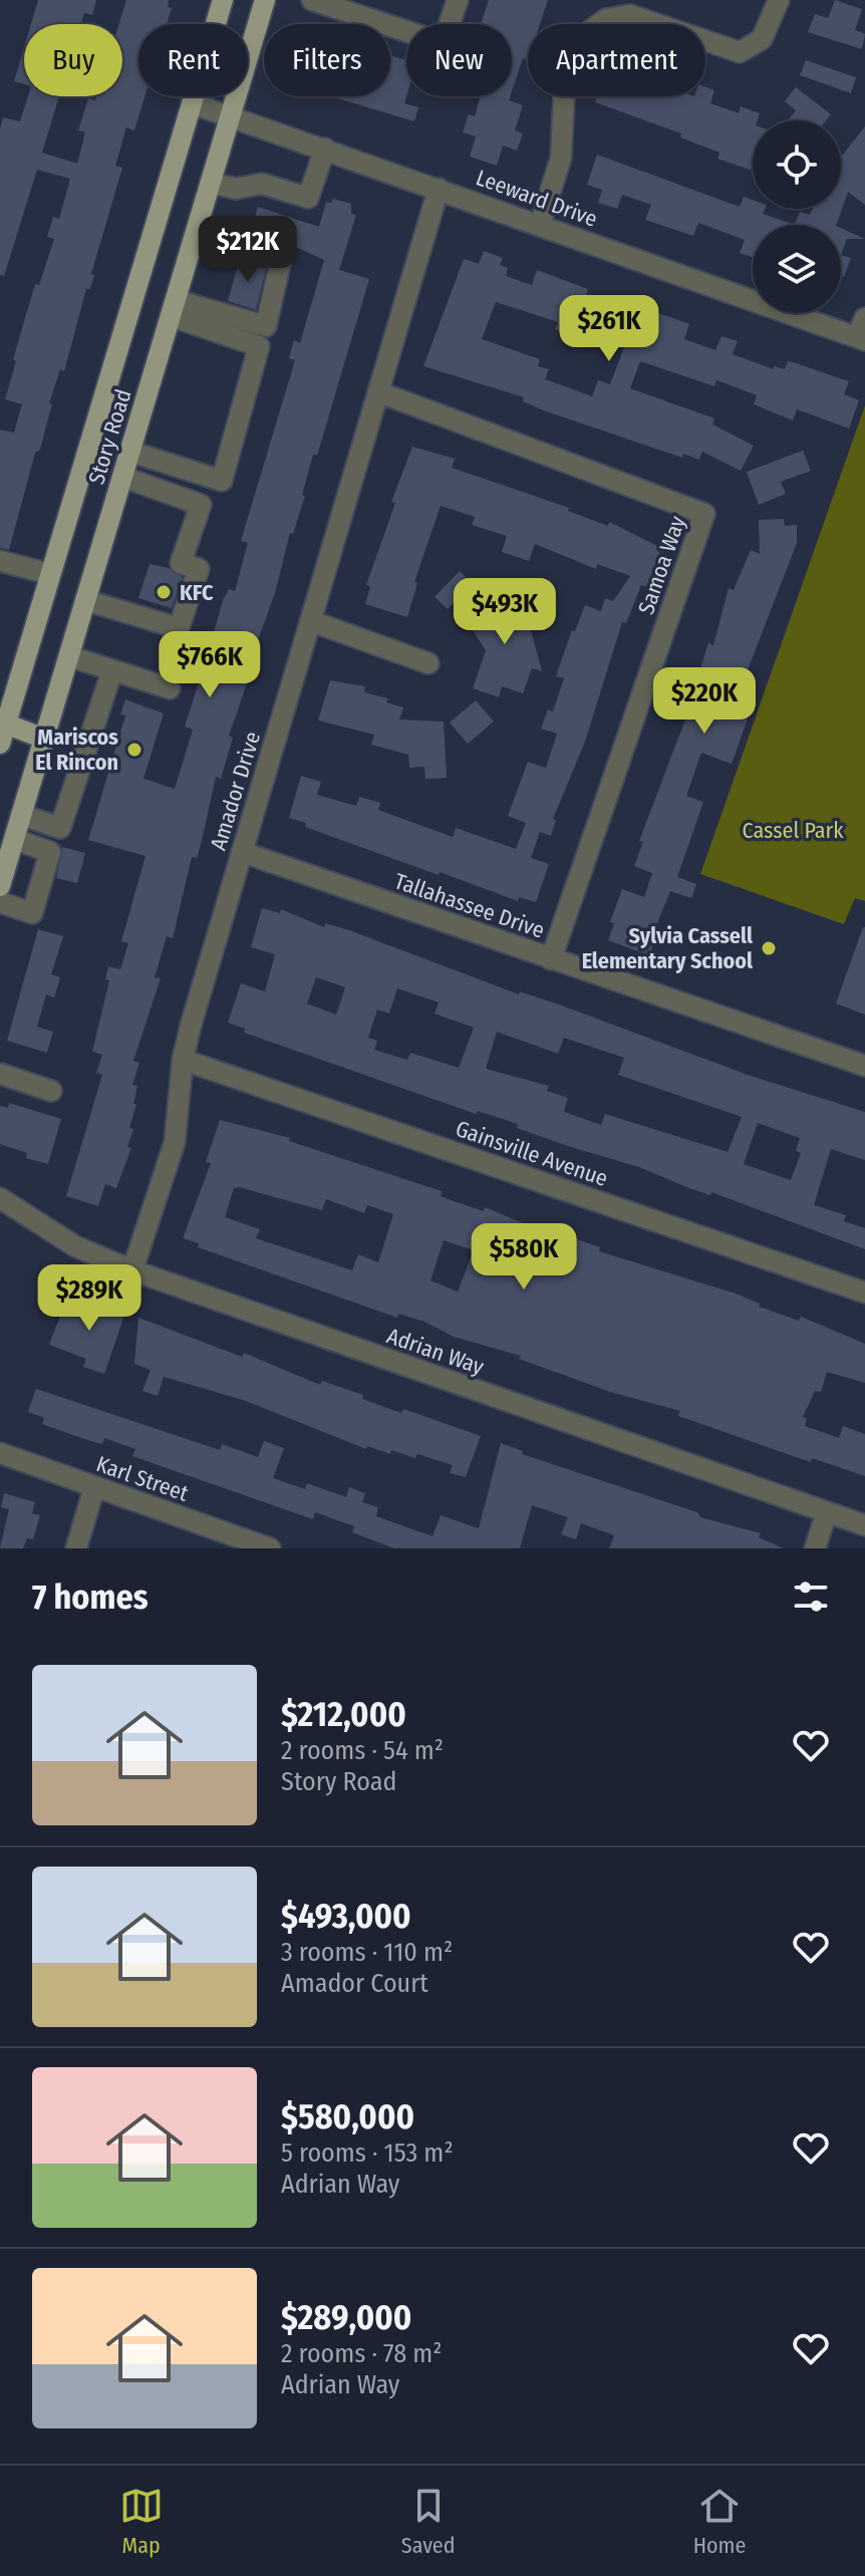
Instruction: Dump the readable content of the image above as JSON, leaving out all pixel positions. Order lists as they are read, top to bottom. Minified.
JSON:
{"streets":{"main road":["Story Road"],"street":["Leeward Drive","Samoa Way","Amador Drive","Tallahassee Drive","Gainsville Avenue","Adrian Way","Karl Street"]},"crossings":[["Leeward Drive","Story Road"],["Leeward Drive","Amador Drive"],["Samoa Way","Amador Drive"],["Samoa Way","Tallahassee Drive"],["Amador Drive","Tallahassee Drive"],["Amador Drive","Gainsville Avenue"],["Amador Drive","Adrian Way"]],"parks":["Cassel Park"],"places":["KFC","Mariscos El Rincon","Sylvia Cassell Elementary School"],"page":{"chip":["Buy","Rent","Filters","New","Apartment"],"price":["$212K","$261K","$493K","$766K","$220K","$580K","$289K"],"heading":"7 homes","list":[{"name":"$212,000","note":"2 rooms · 54 m² · Story Road"},{"name":"$493,000","note":"3 rooms · 110 m² · Amador Court"},{"name":"$580,000","note":"5 rooms · 153 m² · Adrian Way"},{"name":"$289,000","note":"2 rooms · 78 m² · Adrian Way"}],"tabs":["Map","Saved","Home"]}}
